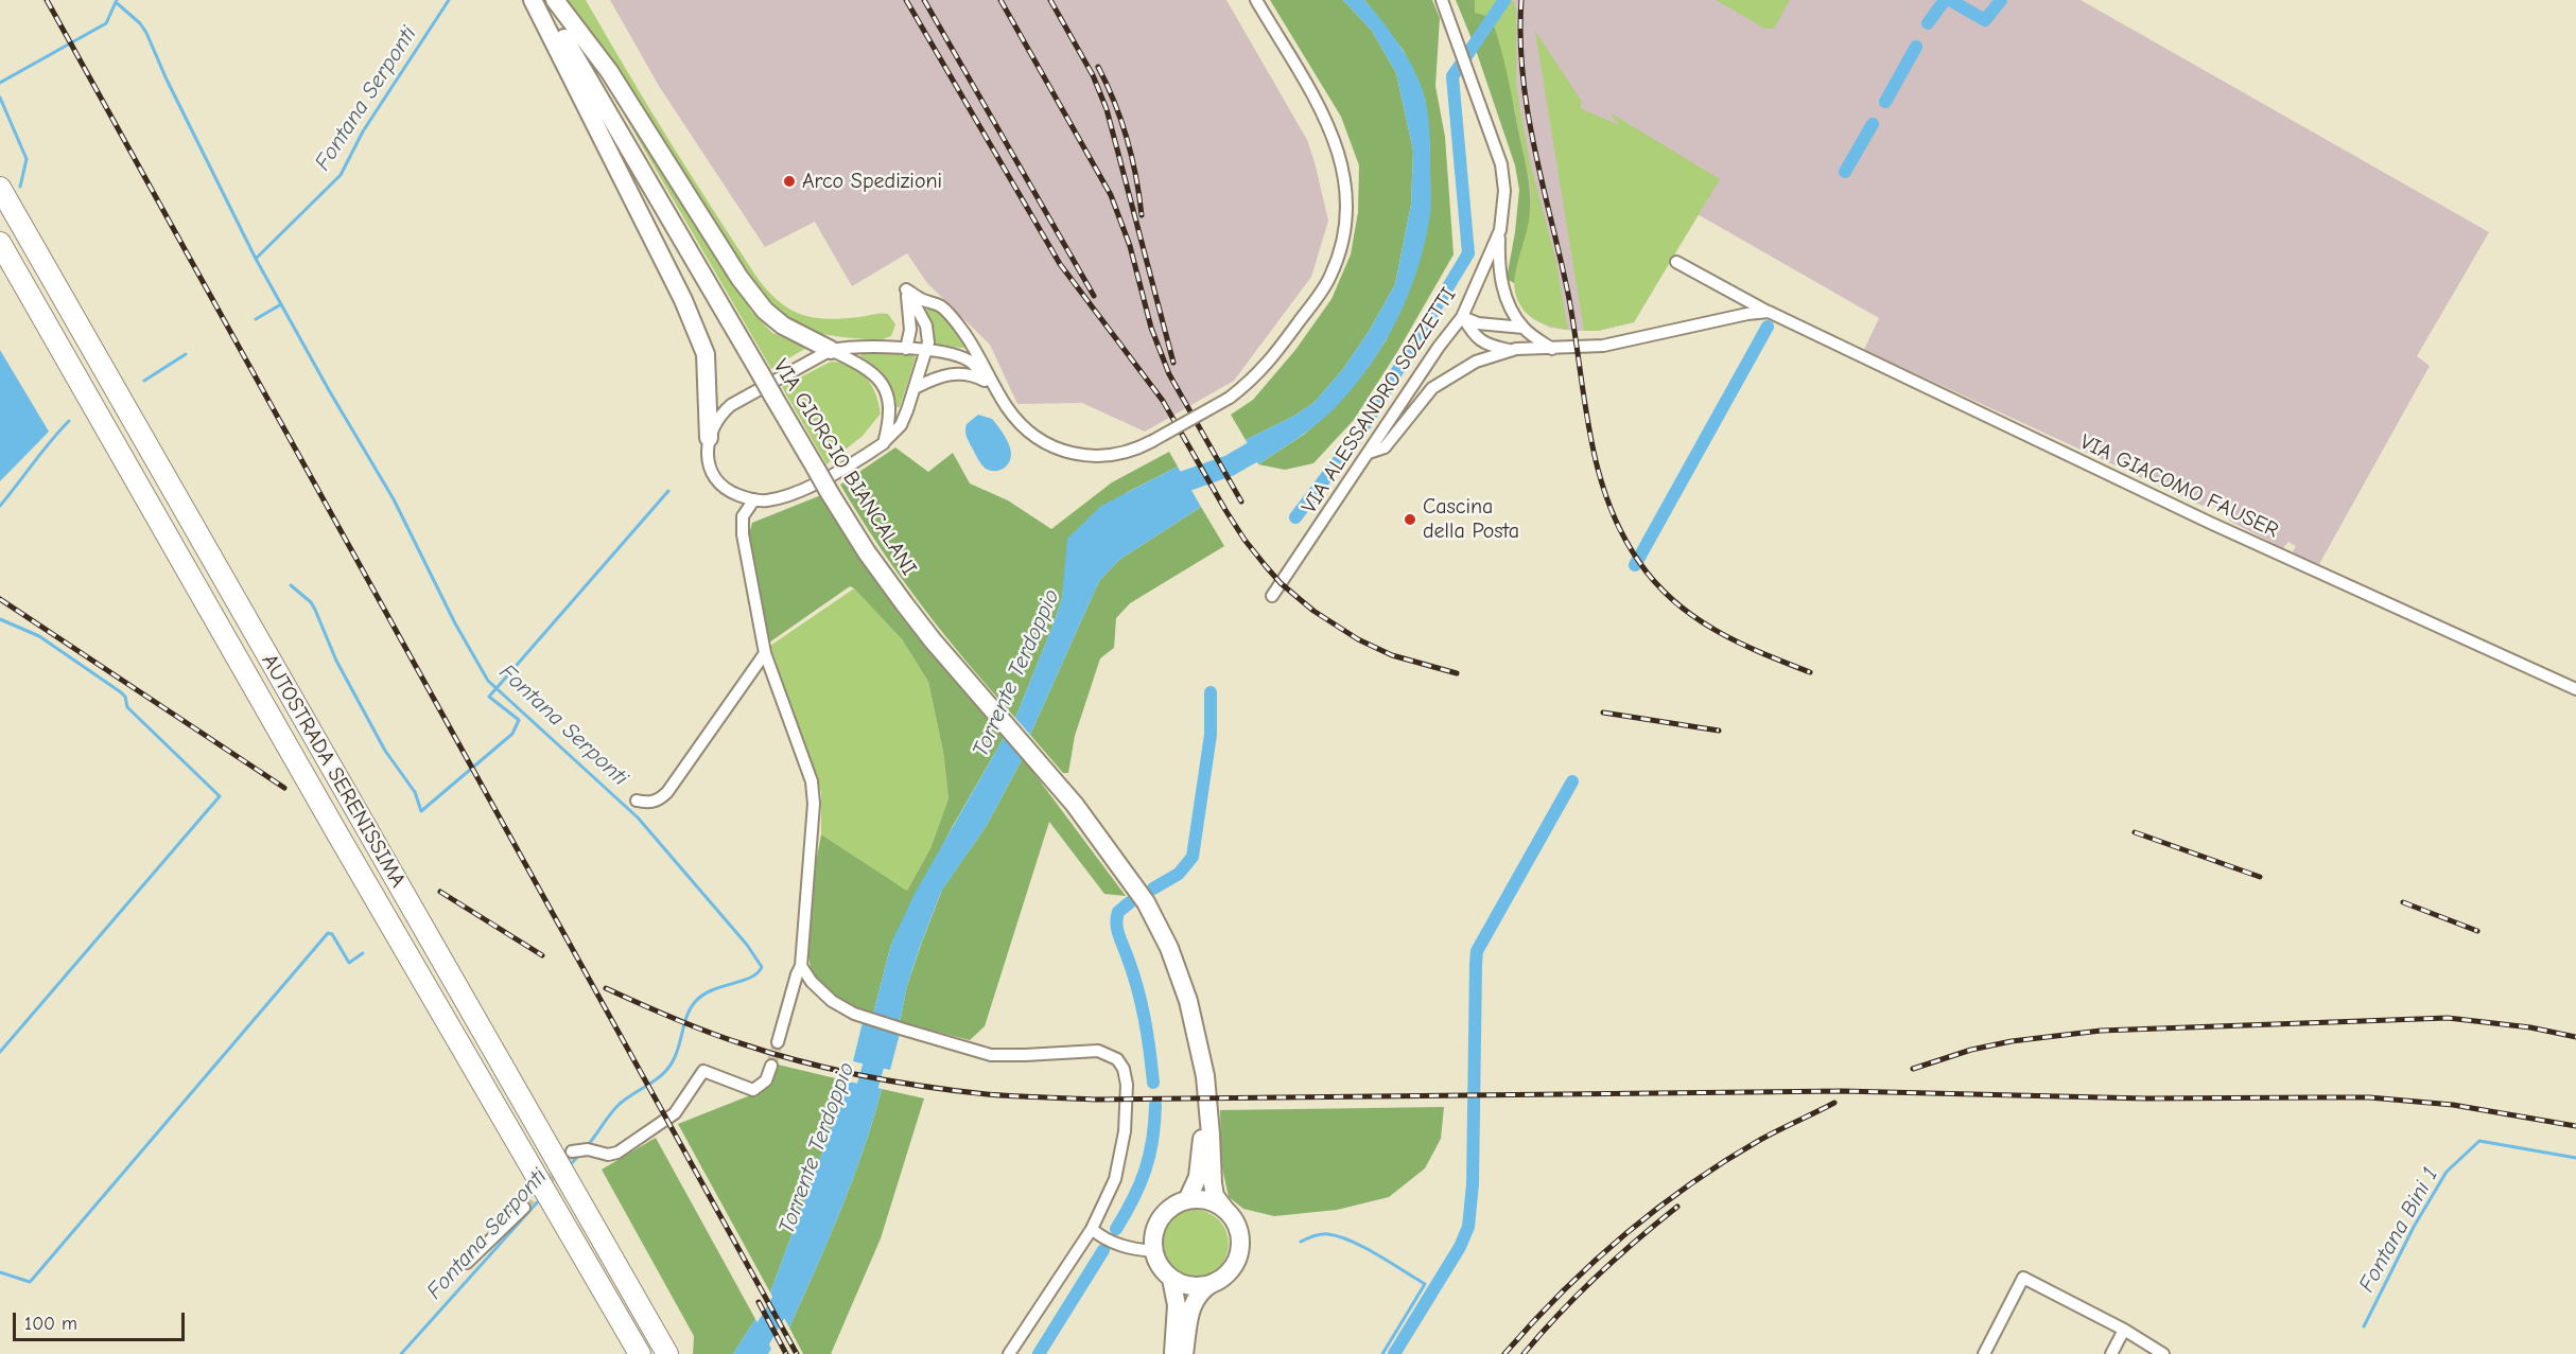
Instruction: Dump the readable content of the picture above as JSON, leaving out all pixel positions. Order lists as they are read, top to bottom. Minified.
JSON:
{"streets":{"highway":["AUTOSTRADA SERENISSIMA"],"main road":["VIA GIORGIO BIANCALANI"],"street":["VIA ALESSANDRO SOZZETTI","VIA GIACOMO FAUSER"]},"water":["Fontana Serponti","Torrente Terdoppio","Fontana Bini 1"],"places":["Arco Spedizioni","Cascina della Posta"],"scale_bar":"100 m"}
